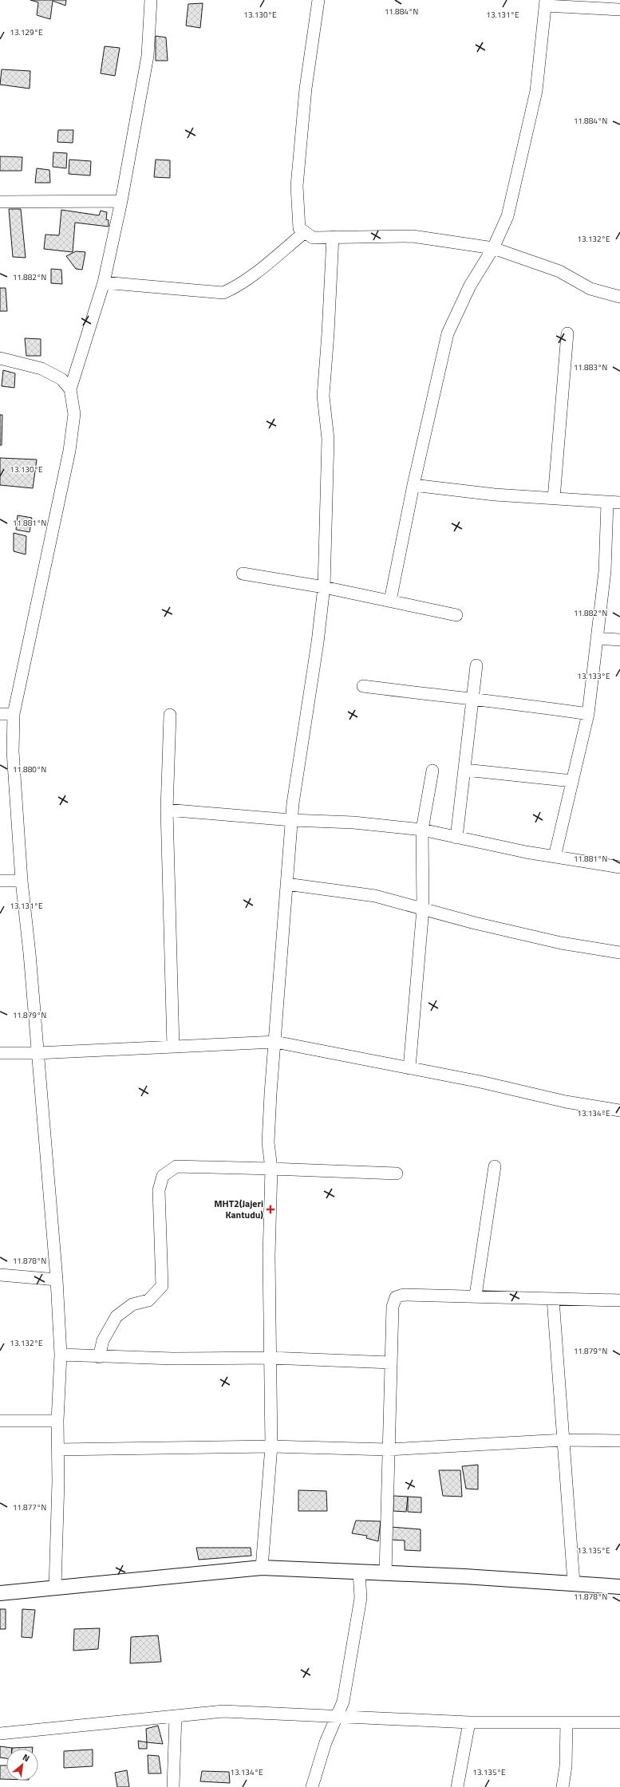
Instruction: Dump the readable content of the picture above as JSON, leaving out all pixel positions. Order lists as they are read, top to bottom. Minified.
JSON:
{"places":{"health":["MHT2(Jajeri Kantudu)"]},"north":"top right","coordinates":["11.884°N","13.130°E","13.131°E","13.129°E","13.132°E","11.882°N","11.883°N","11.881°N","13.133°E","11.880°N","11.879°N","13.134°E","11.878°N","11.877°N","13.135°E"]}
